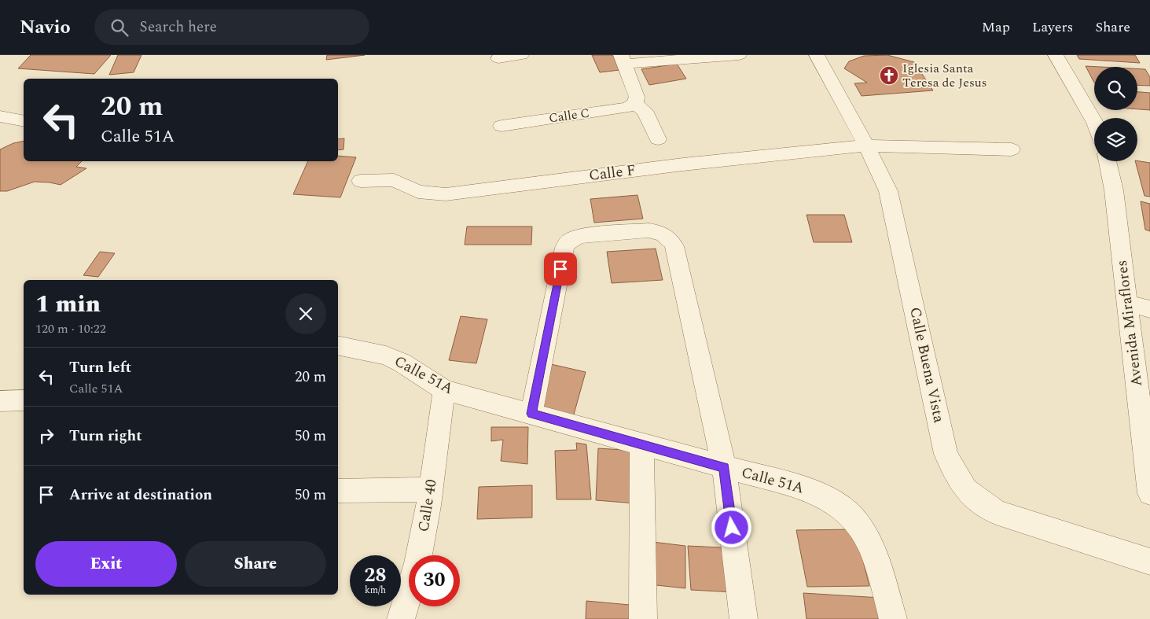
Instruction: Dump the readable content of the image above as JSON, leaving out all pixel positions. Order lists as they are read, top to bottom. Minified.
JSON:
{"streets":{"street":["Calle C","Calle F","Avenida Miraflores","Calle Buena Vista","Calle 51A","Calle 40"]},"crossings":[["Calle F","Calle Buena Vista"],["Calle 51A","Calle 40"]],"places":{"church":["Iglesia Santa Teresa de Jesus"]},"page":{"header":"Navio","search":"Search here","nav":["Map","Layers","Share"],"turn":["20 m","Calle 51A"],"heading":["1 min","120 m · 10:22"],"list":[{"name":"Turn left","note":"Calle 51A","value":"20 m"},{"name":"Turn right","value":"50 m"},{"name":"Arrive at destination","value":"50 m"}],"buttons":["Exit","Share"],"speed":"28 km/h","limit":"30"}}
